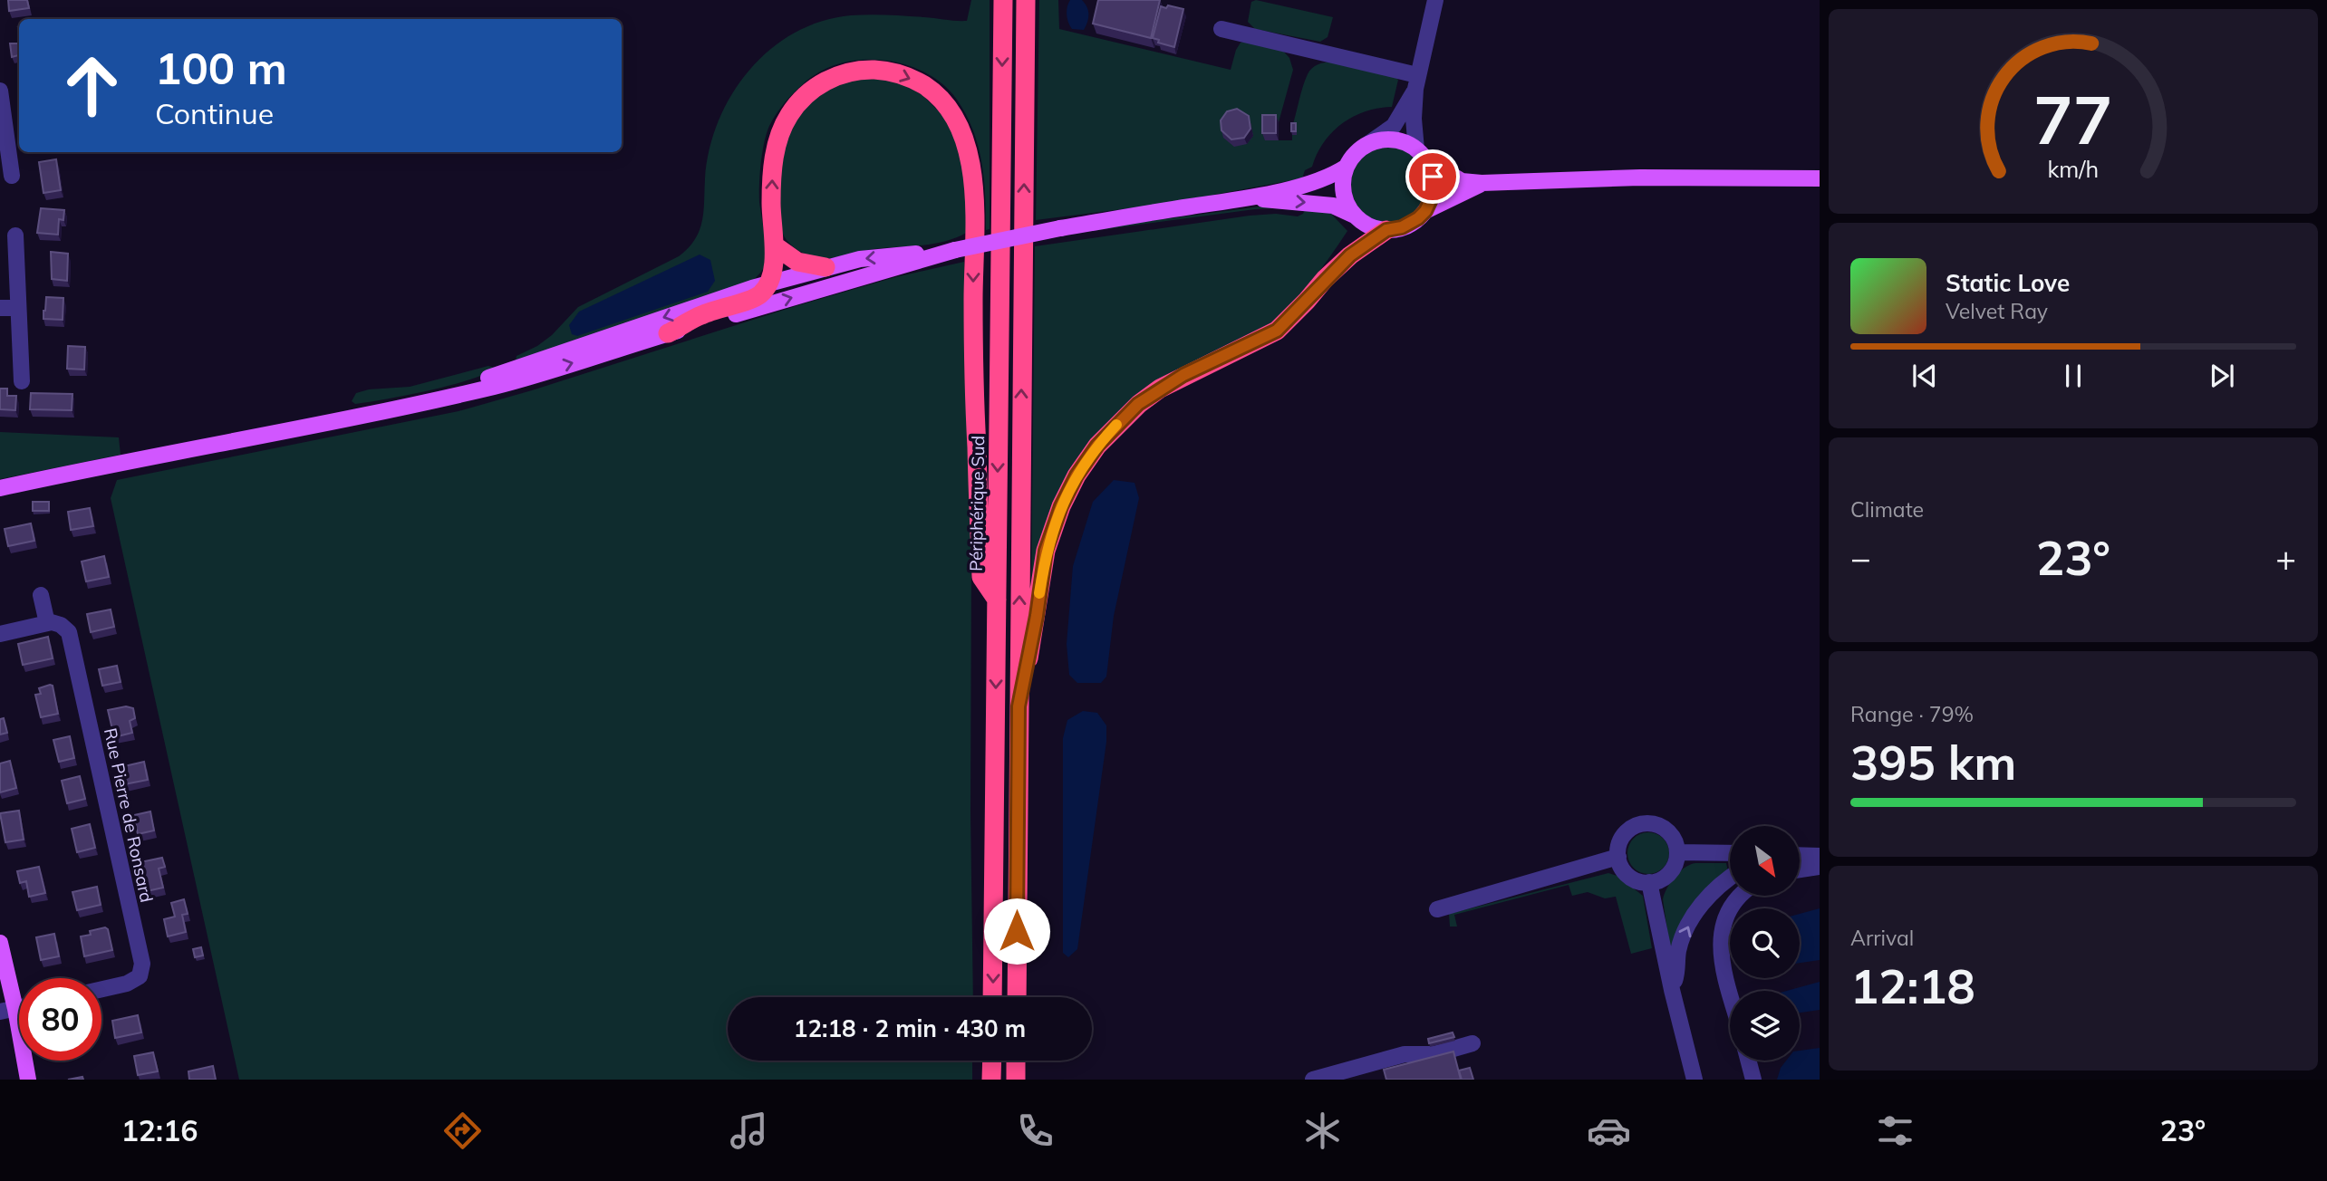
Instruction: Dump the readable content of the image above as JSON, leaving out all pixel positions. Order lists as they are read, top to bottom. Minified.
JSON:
{"streets":{"highway":["Périphérique Sud"],"street":["Rue Pierre de Ronsard"]},"north":"bottom right","page":{"turn":["100 m","Continue"],"song":["Static Love","Velvet Ray"],"tile":["Climate",["Range · 79%","395 km"],["Arrival","12:18"]],"heat":["−","23°","+"],"limit":"80","trip":"12:18 · 2 min · 430 m","tabs":["12:16","23°"],"gauge":["77","km/h"]}}
